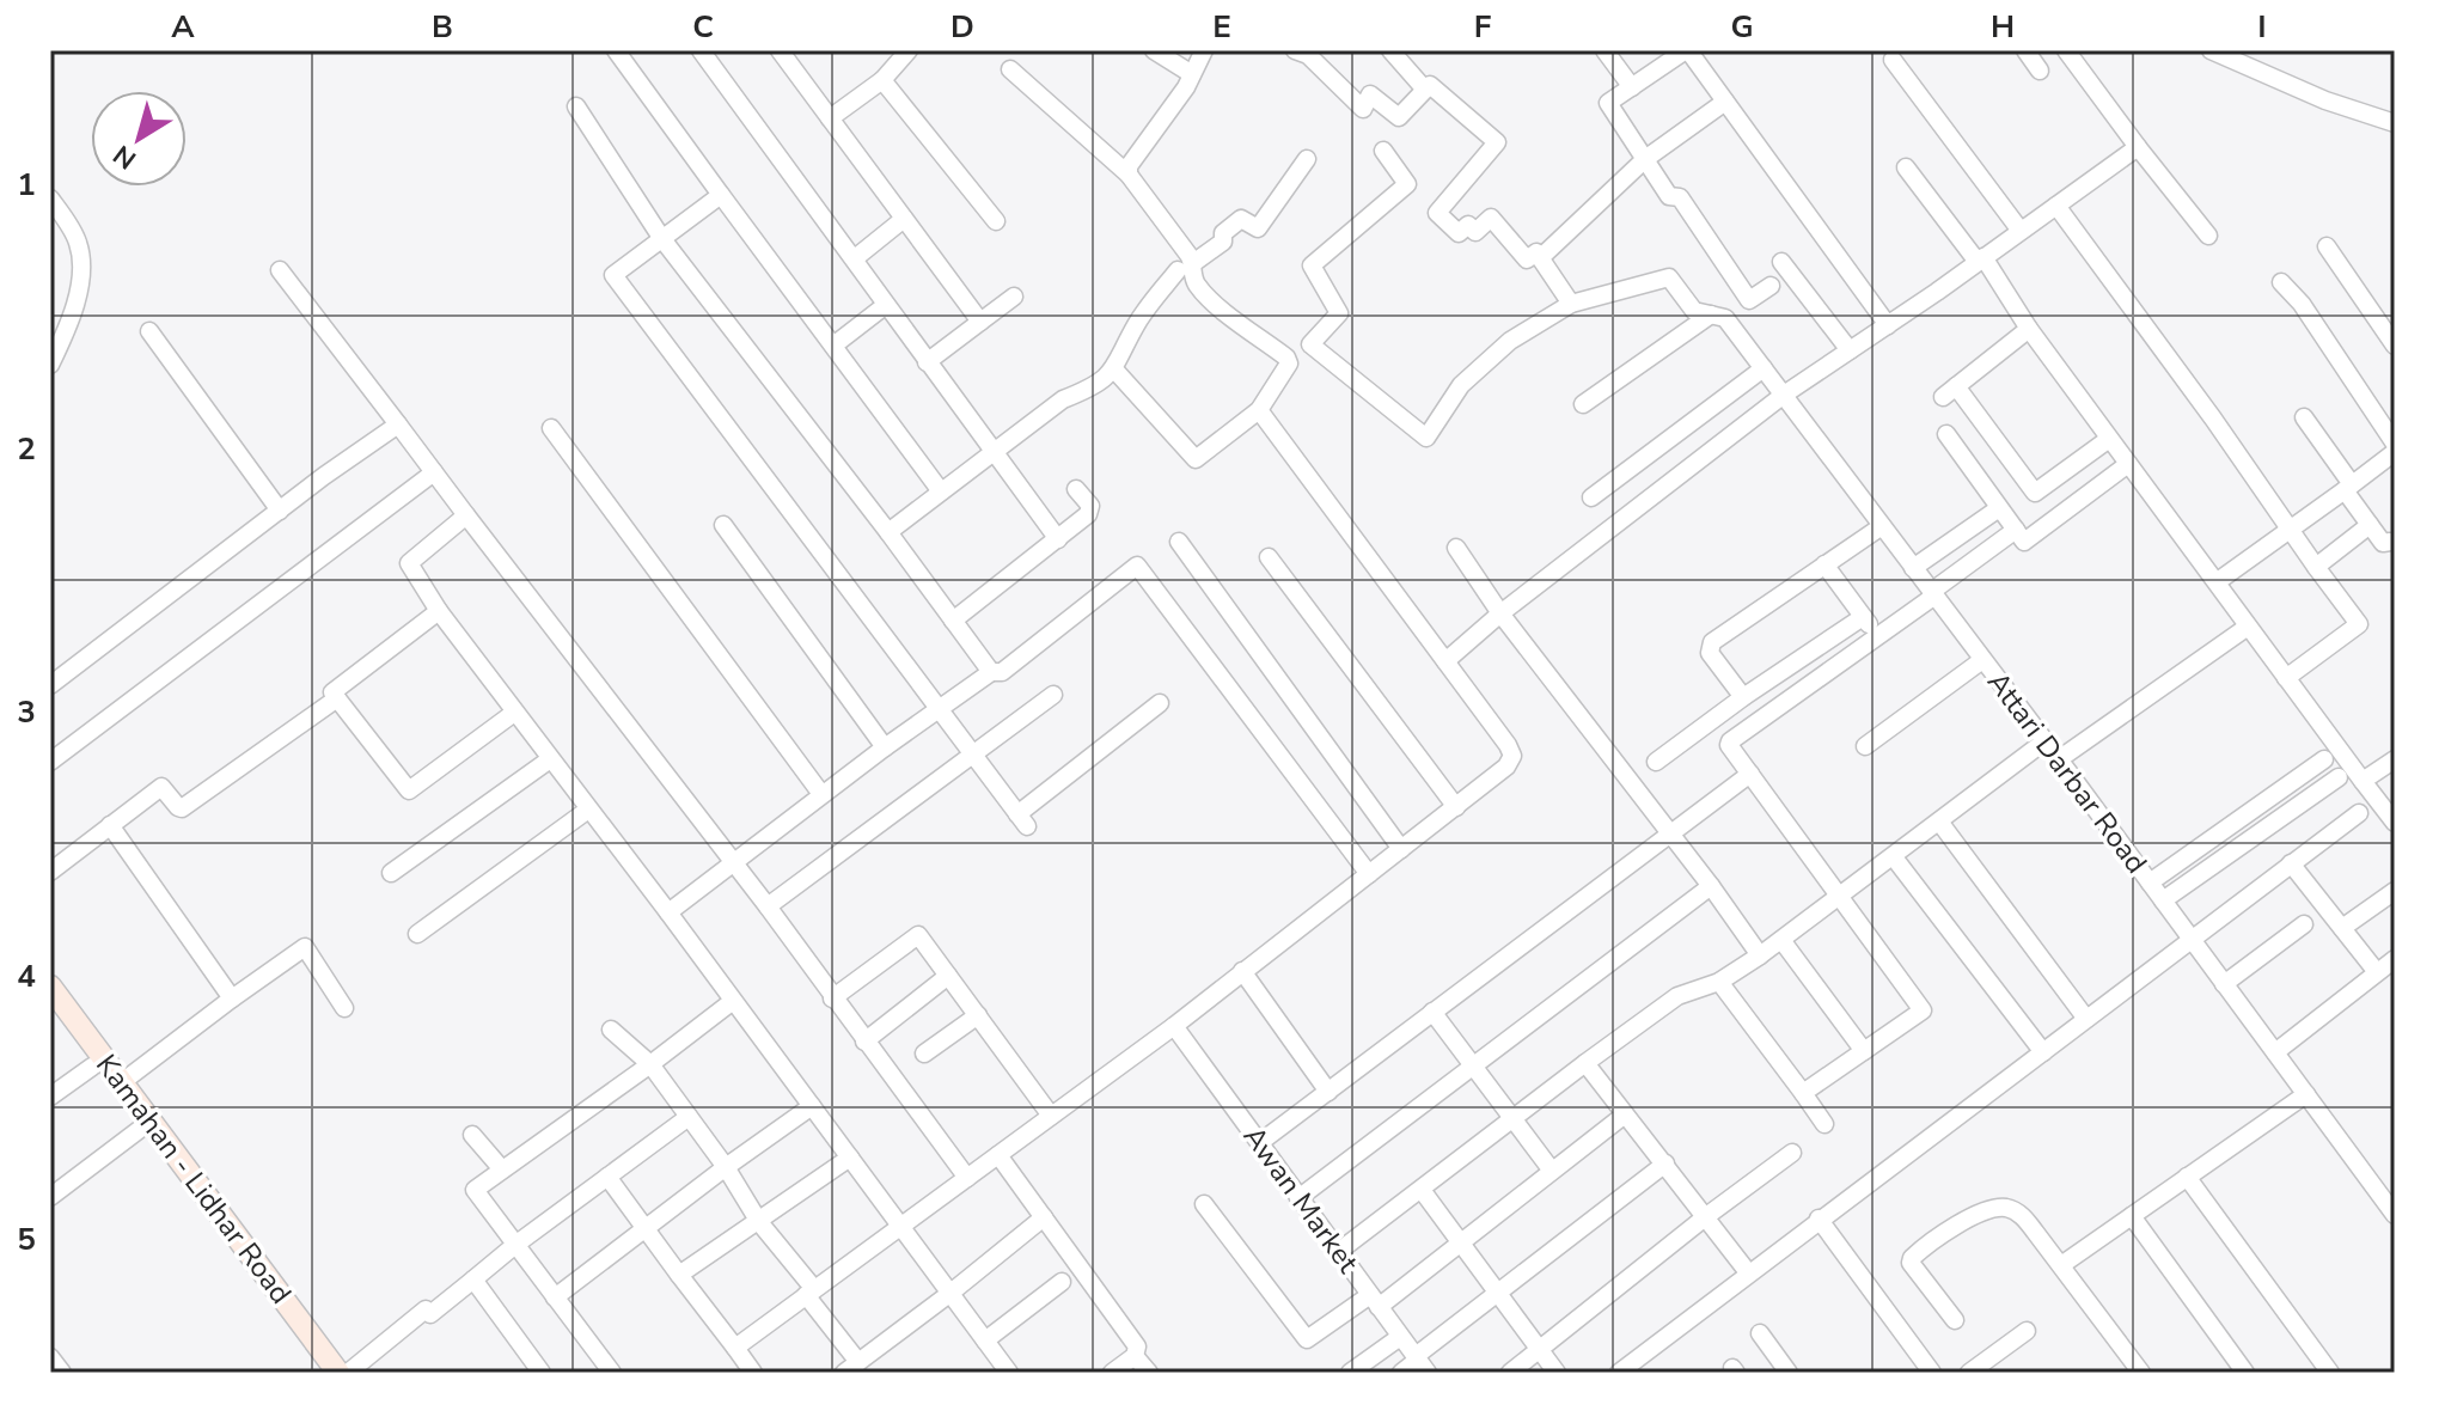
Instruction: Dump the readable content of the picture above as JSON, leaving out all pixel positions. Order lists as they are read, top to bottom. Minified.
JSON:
{"streets":{"main road":["Kamahan - Lidhar Road"],"street":["Attari Darbar Road","Awan Market"]},"north":"bottom left","grid":{"columns":["A","B","C","D","E","F","G","H","I"],"rows":["1","2","3","4","5"]}}
